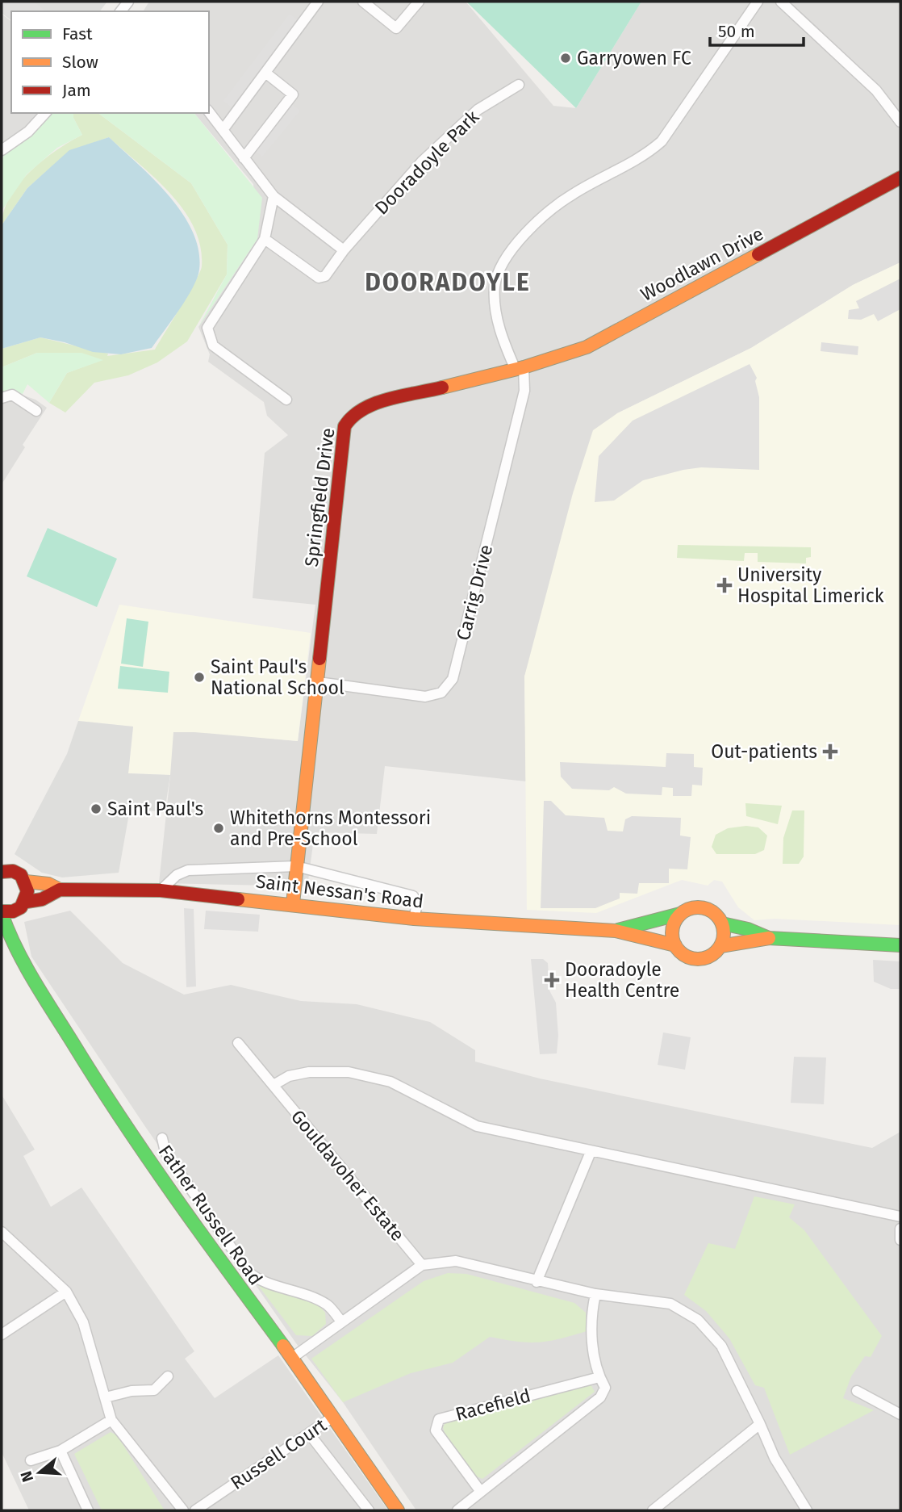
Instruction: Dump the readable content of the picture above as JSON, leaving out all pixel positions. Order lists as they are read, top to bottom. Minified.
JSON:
{"streets":{"street":["Dooradoyle Park","Woodlawn Drive","Springfield Drive","Carrig Drive","Saint Nessan's Road","Gouldavoher Estate","Father Russell Road","Racefield","Russell Court"]},"crossings":[["Woodlawn Drive","Springfield Drive"],["Woodlawn Drive","Carrig Drive"],["Springfield Drive","Carrig Drive"],["Springfield Drive","Saint Nessan's Road"],["Father Russell Road","Russell Court"]],"districts":["DOORADOYLE"],"places":{"other":["Garryowen FC","Saint Paul's National School","Saint Paul's","Whitethorns Montessori and Pre-School"],"health":["University Hospital Limerick","Out-patients","Dooradoyle Health Centre"]},"legend":["Fast","Slow","Jam"],"scale_bar":"50 m","north":"left"}
